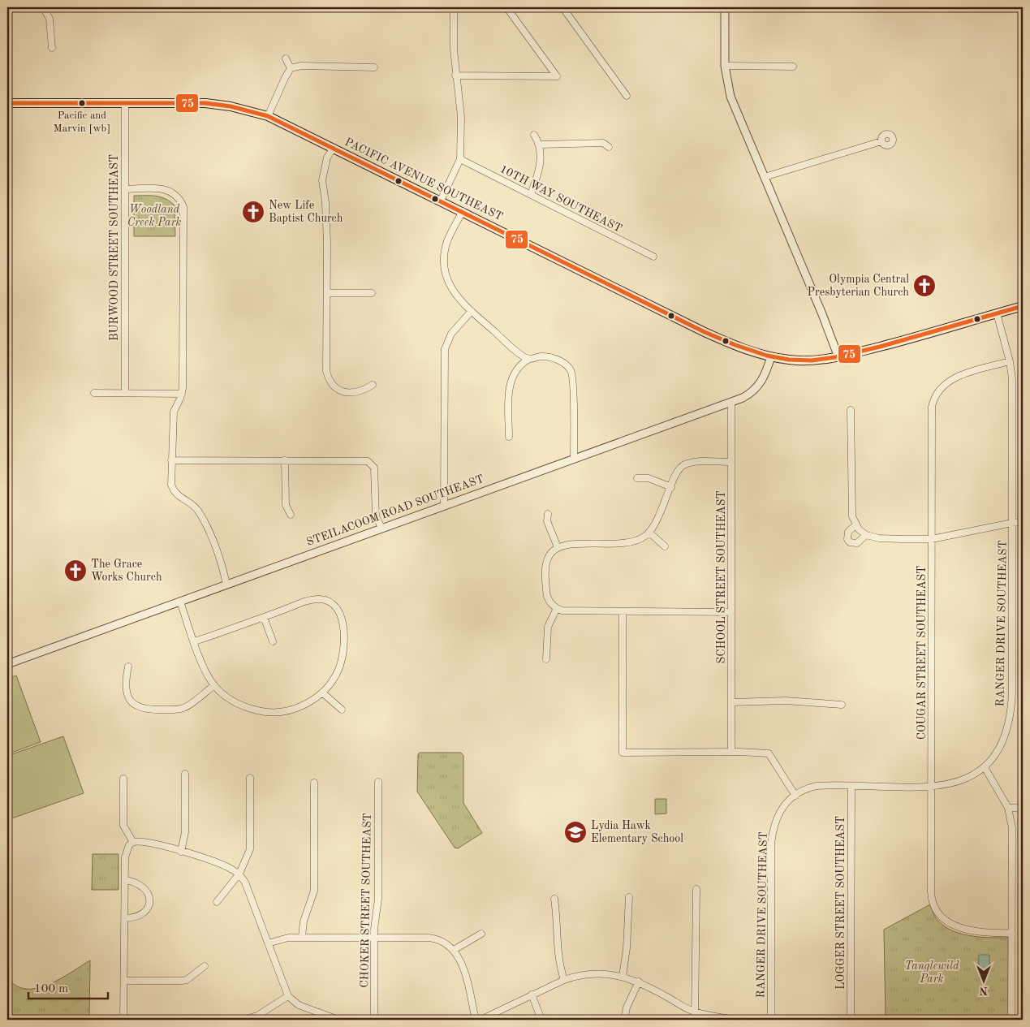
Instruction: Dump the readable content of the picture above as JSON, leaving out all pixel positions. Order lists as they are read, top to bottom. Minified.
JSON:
{"streets":{"main road":["PACIFIC AVENUE SOUTHEAST"],"street":["10TH WAY SOUTHEAST","BURWOOD STREET SOUTHEAST","STEILACOOM ROAD SOUTHEAST","SCHOOL STREET SOUTHEAST","RANGER DRIVE SOUTHEAST","COUGAR STREET SOUTHEAST","CHOKER STREET SOUTHEAST","LOGGER STREET SOUTHEAST"]},"crossings":[["PACIFIC AVENUE SOUTHEAST","BURWOOD STREET SOUTHEAST"],["PACIFIC AVENUE SOUTHEAST","STEILACOOM ROAD SOUTHEAST"],["PACIFIC AVENUE SOUTHEAST","RANGER DRIVE SOUTHEAST"],["STEILACOOM ROAD SOUTHEAST","SCHOOL STREET SOUTHEAST"],["RANGER DRIVE SOUTHEAST","COUGAR STREET SOUTHEAST"],["RANGER DRIVE SOUTHEAST","LOGGER STREET SOUTHEAST"]],"parks":["Woodland Creek Park","Tanglewild Park"],"places":{"other":["Pacific and Marvin [wb]"],"church":["New Life Baptist Church","Olympia Central Presbyterian Church","The Grace Works Church"],"school or university":["Lydia Hawk Elementary School"]},"lines":["transit line 75"],"scale_bar":"100 m","north":"bottom"}
